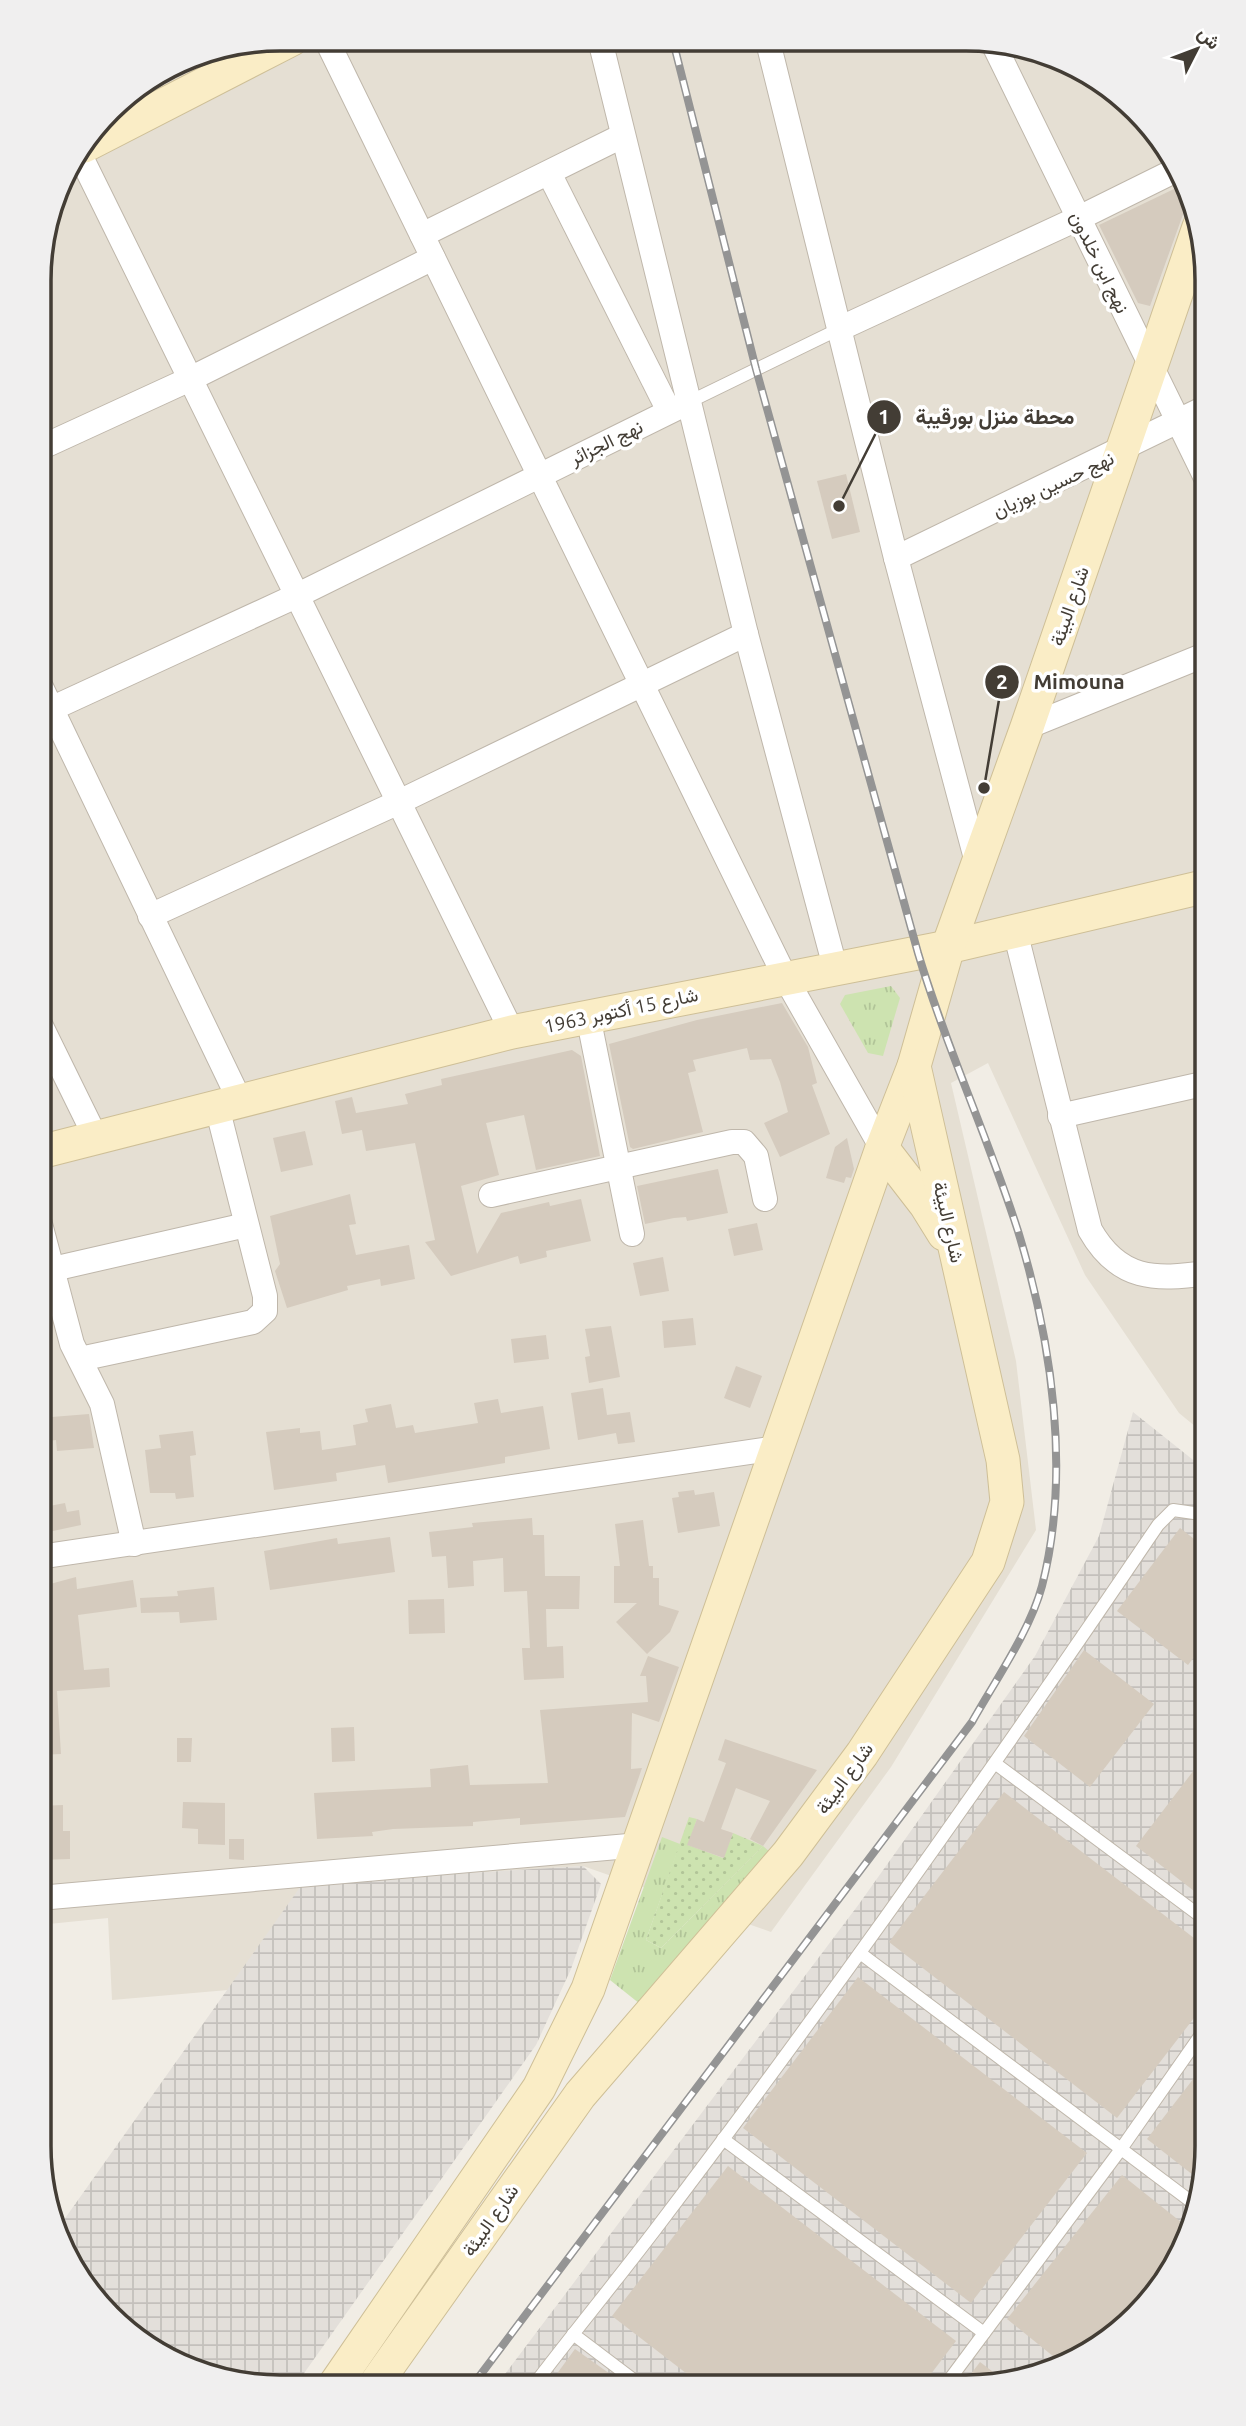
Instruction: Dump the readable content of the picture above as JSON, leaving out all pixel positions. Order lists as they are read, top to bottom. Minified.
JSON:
{"streets":{"main road":["شارع البيئة","شارع 15 أكتوبر 1963"],"street":["نهج ابن خلدون","نهج الجزائر","نهج حسين بوزيان"]},"crossings":[["نهج ابن خلدون","نهج الجزائر"],["نهج ابن خلدون","نهج حسين بوزيان"],["نهج ابن خلدون","شارع البيئة"],["نهج حسين بوزيان","شارع البيئة"],["شارع البيئة","شارع 15 أكتوبر 1963"]],"places":["محطة منزل بورقيبة","Mimouna"],"north":"top right"}
